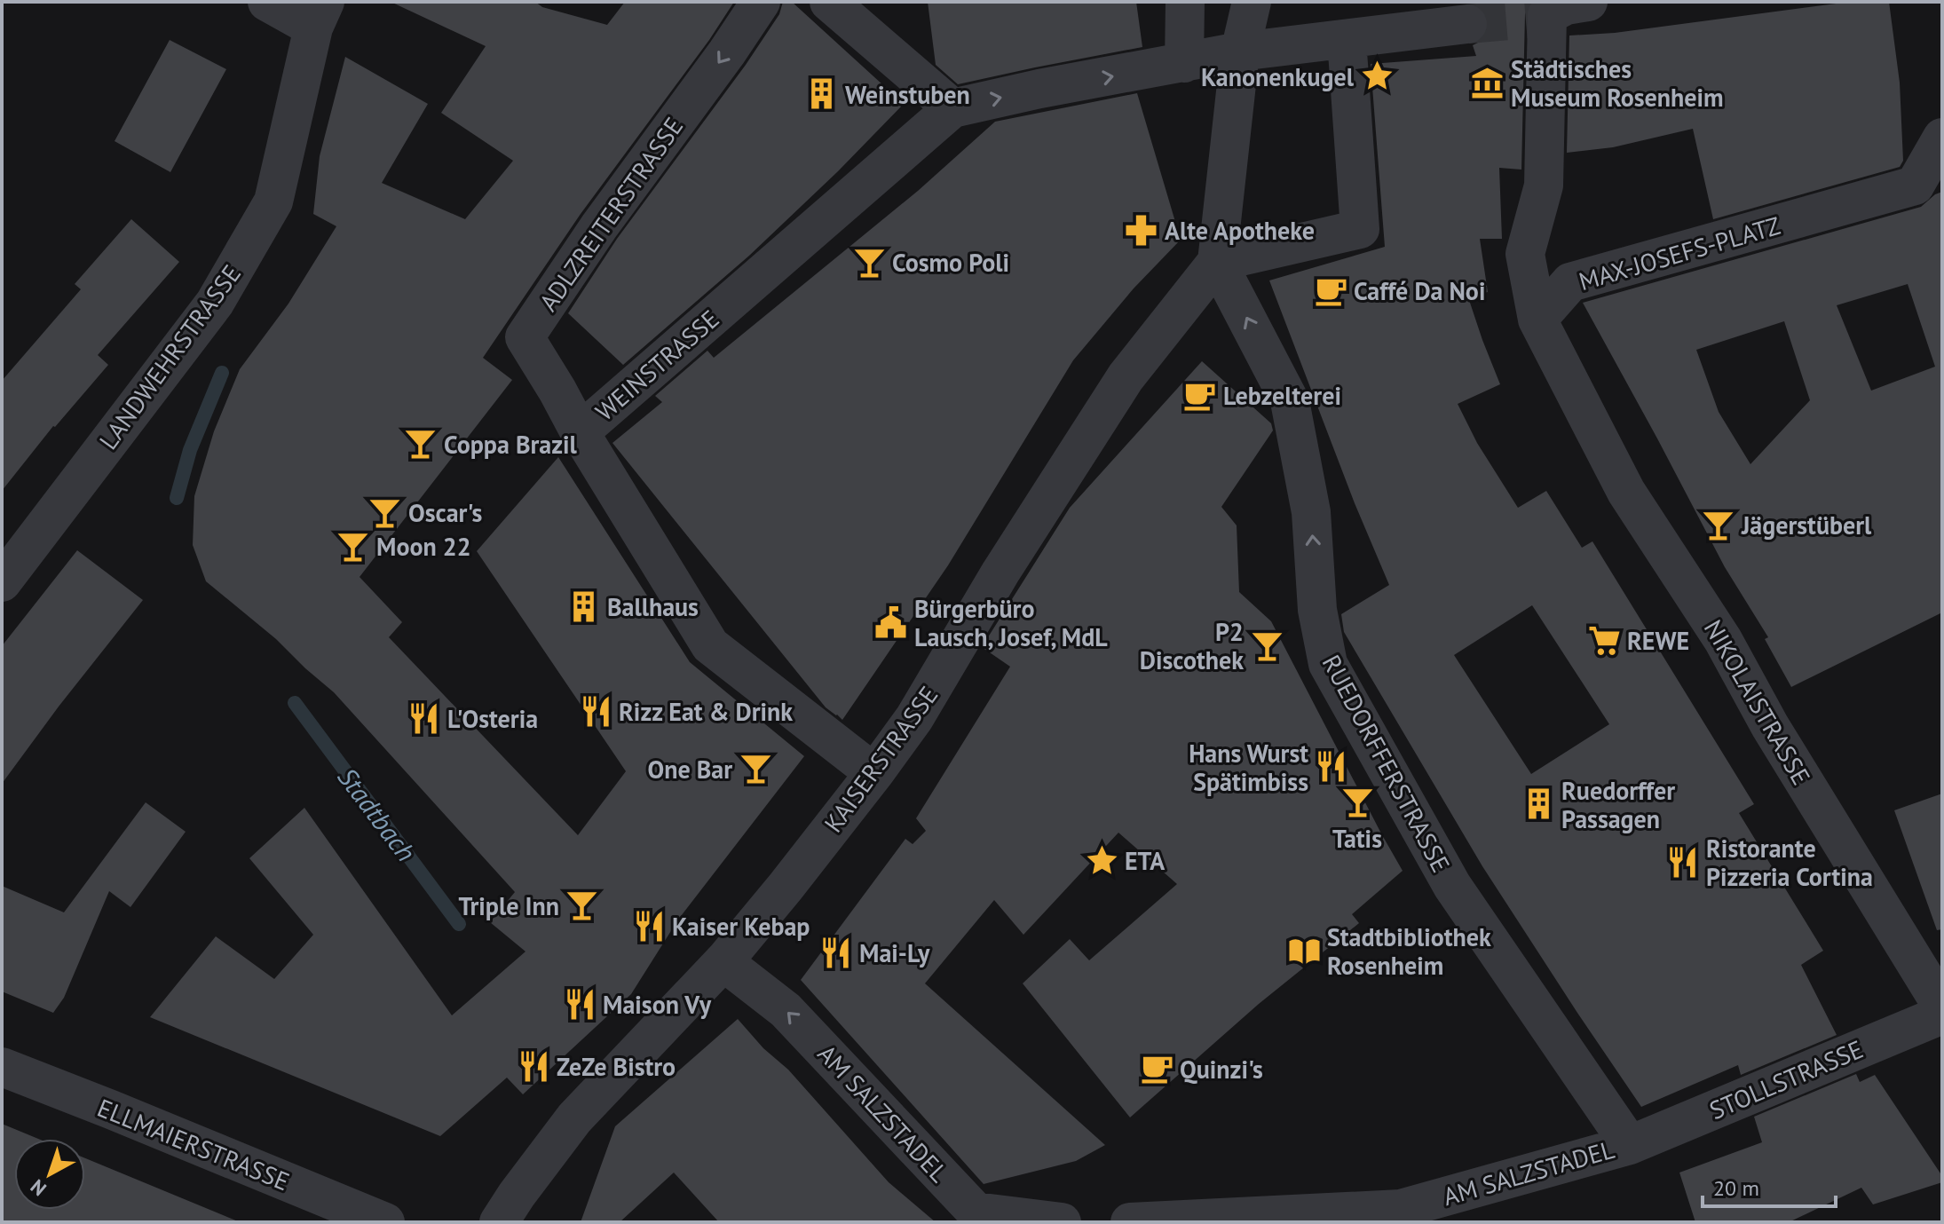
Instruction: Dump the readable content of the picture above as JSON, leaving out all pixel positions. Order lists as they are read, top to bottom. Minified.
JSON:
{"streets":{"street":["ADLZREITERSTRASSE","MAX-JOSEFS-PLATZ","LANDWEHRSTRASSE","WEINSTRASSE","NIKOLAISTRASSE","KAISERSTRASSE","RUEDORFFERSTRASSE","STOLLSTRASSE","AM SALZSTADEL","ELLMAIERSTRASSE"]},"crossings":[["ADLZREITERSTRASSE","WEINSTRASSE"],["MAX-JOSEFS-PLATZ","NIKOLAISTRASSE"],["WEINSTRASSE","KAISERSTRASSE"],["KAISERSTRASSE","RUEDORFFERSTRASSE"],["KAISERSTRASSE","AM SALZSTADEL"],["RUEDORFFERSTRASSE","STOLLSTRASSE"],["RUEDORFFERSTRASSE","AM SALZSTADEL"],["STOLLSTRASSE","AM SALZSTADEL"]],"one_way":["ADLZREITERSTRASSE","RUEDORFFERSTRASSE","AM SALZSTADEL"],"water":["Stadtbach"],"places":{"place":["Kanonenkugel","ETA"],"museum":["Städtisches Museum Rosenheim"],"building":["Weinstuben","Ballhaus","Ruedorffer Passagen"],"pharmacy":["Alte Apotheke"],"bar":["Cosmo Poli","Coppa Brazil","Oscar's","Jägerstüberl","Moon 22","P2 Discothek","One Bar","Tatis","Triple Inn"],"cafe":["Caffé Da Noi","Lebzelterei","Quinzi's"],"public building":["Bürgerbüro Lausch, Josef, MdL"],"supermarket":["REWE"],"restaurant":["Rizz Eat & Drink","L'Osteria","Hans Wurst Spätimbiss","Ristorante Pizzeria Cortina","Kaiser Kebap","Mai-Ly","Maison Vy","ZeZe Bistro"],"library":["Stadtbibliothek Rosenheim"]},"scale_bar":"20 m","north":"bottom left"}
